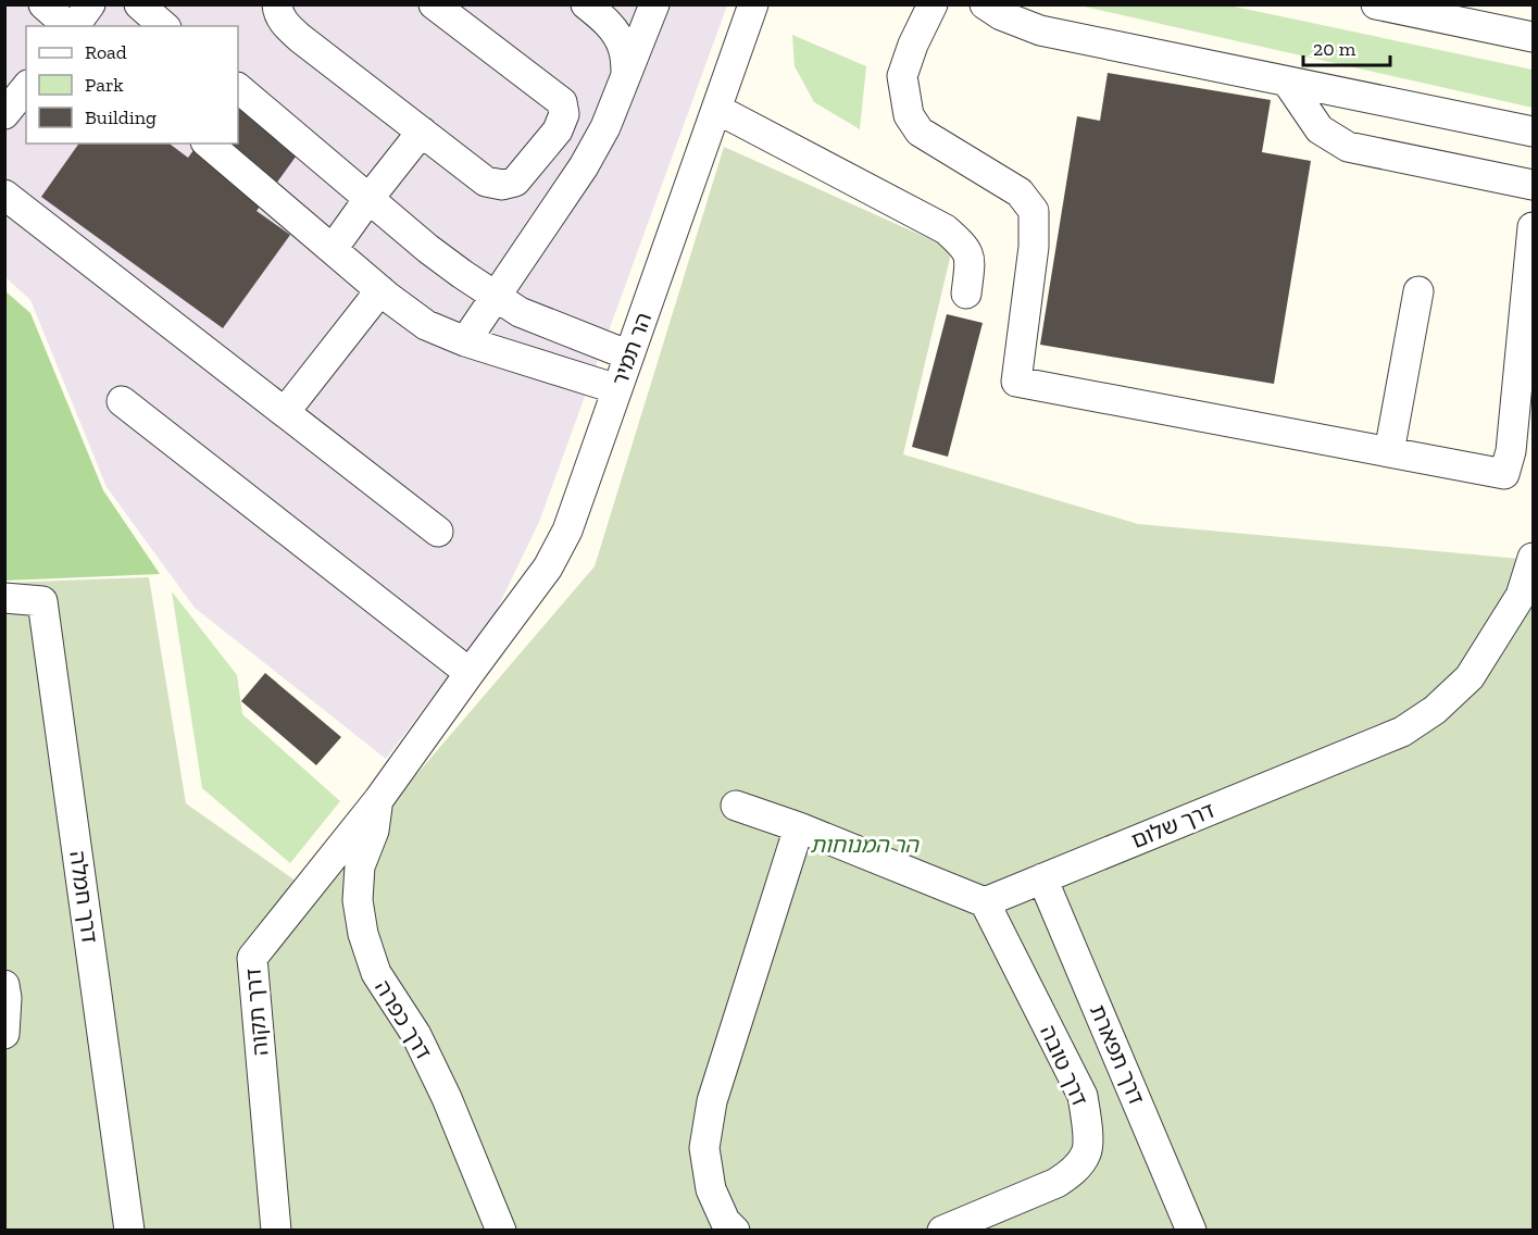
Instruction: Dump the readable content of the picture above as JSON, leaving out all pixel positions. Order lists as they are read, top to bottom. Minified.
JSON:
{"streets":{"street":["הר תמיר","דרך שלום","דרך חמלה","דרך תקוה","דרך כפרה","דרך תפארת","דרך טובה"]},"crossings":[["הר תמיר","דרך תקוה"],["הר תמיר","דרך כפרה"],["דרך שלום","דרך תפארת"],["דרך שלום","דרך טובה"],["דרך תקוה","דרך כפרה"]],"parks":["הר המנוחות"],"legend":["Road","Park","Building"],"scale_bar":"20 m"}
